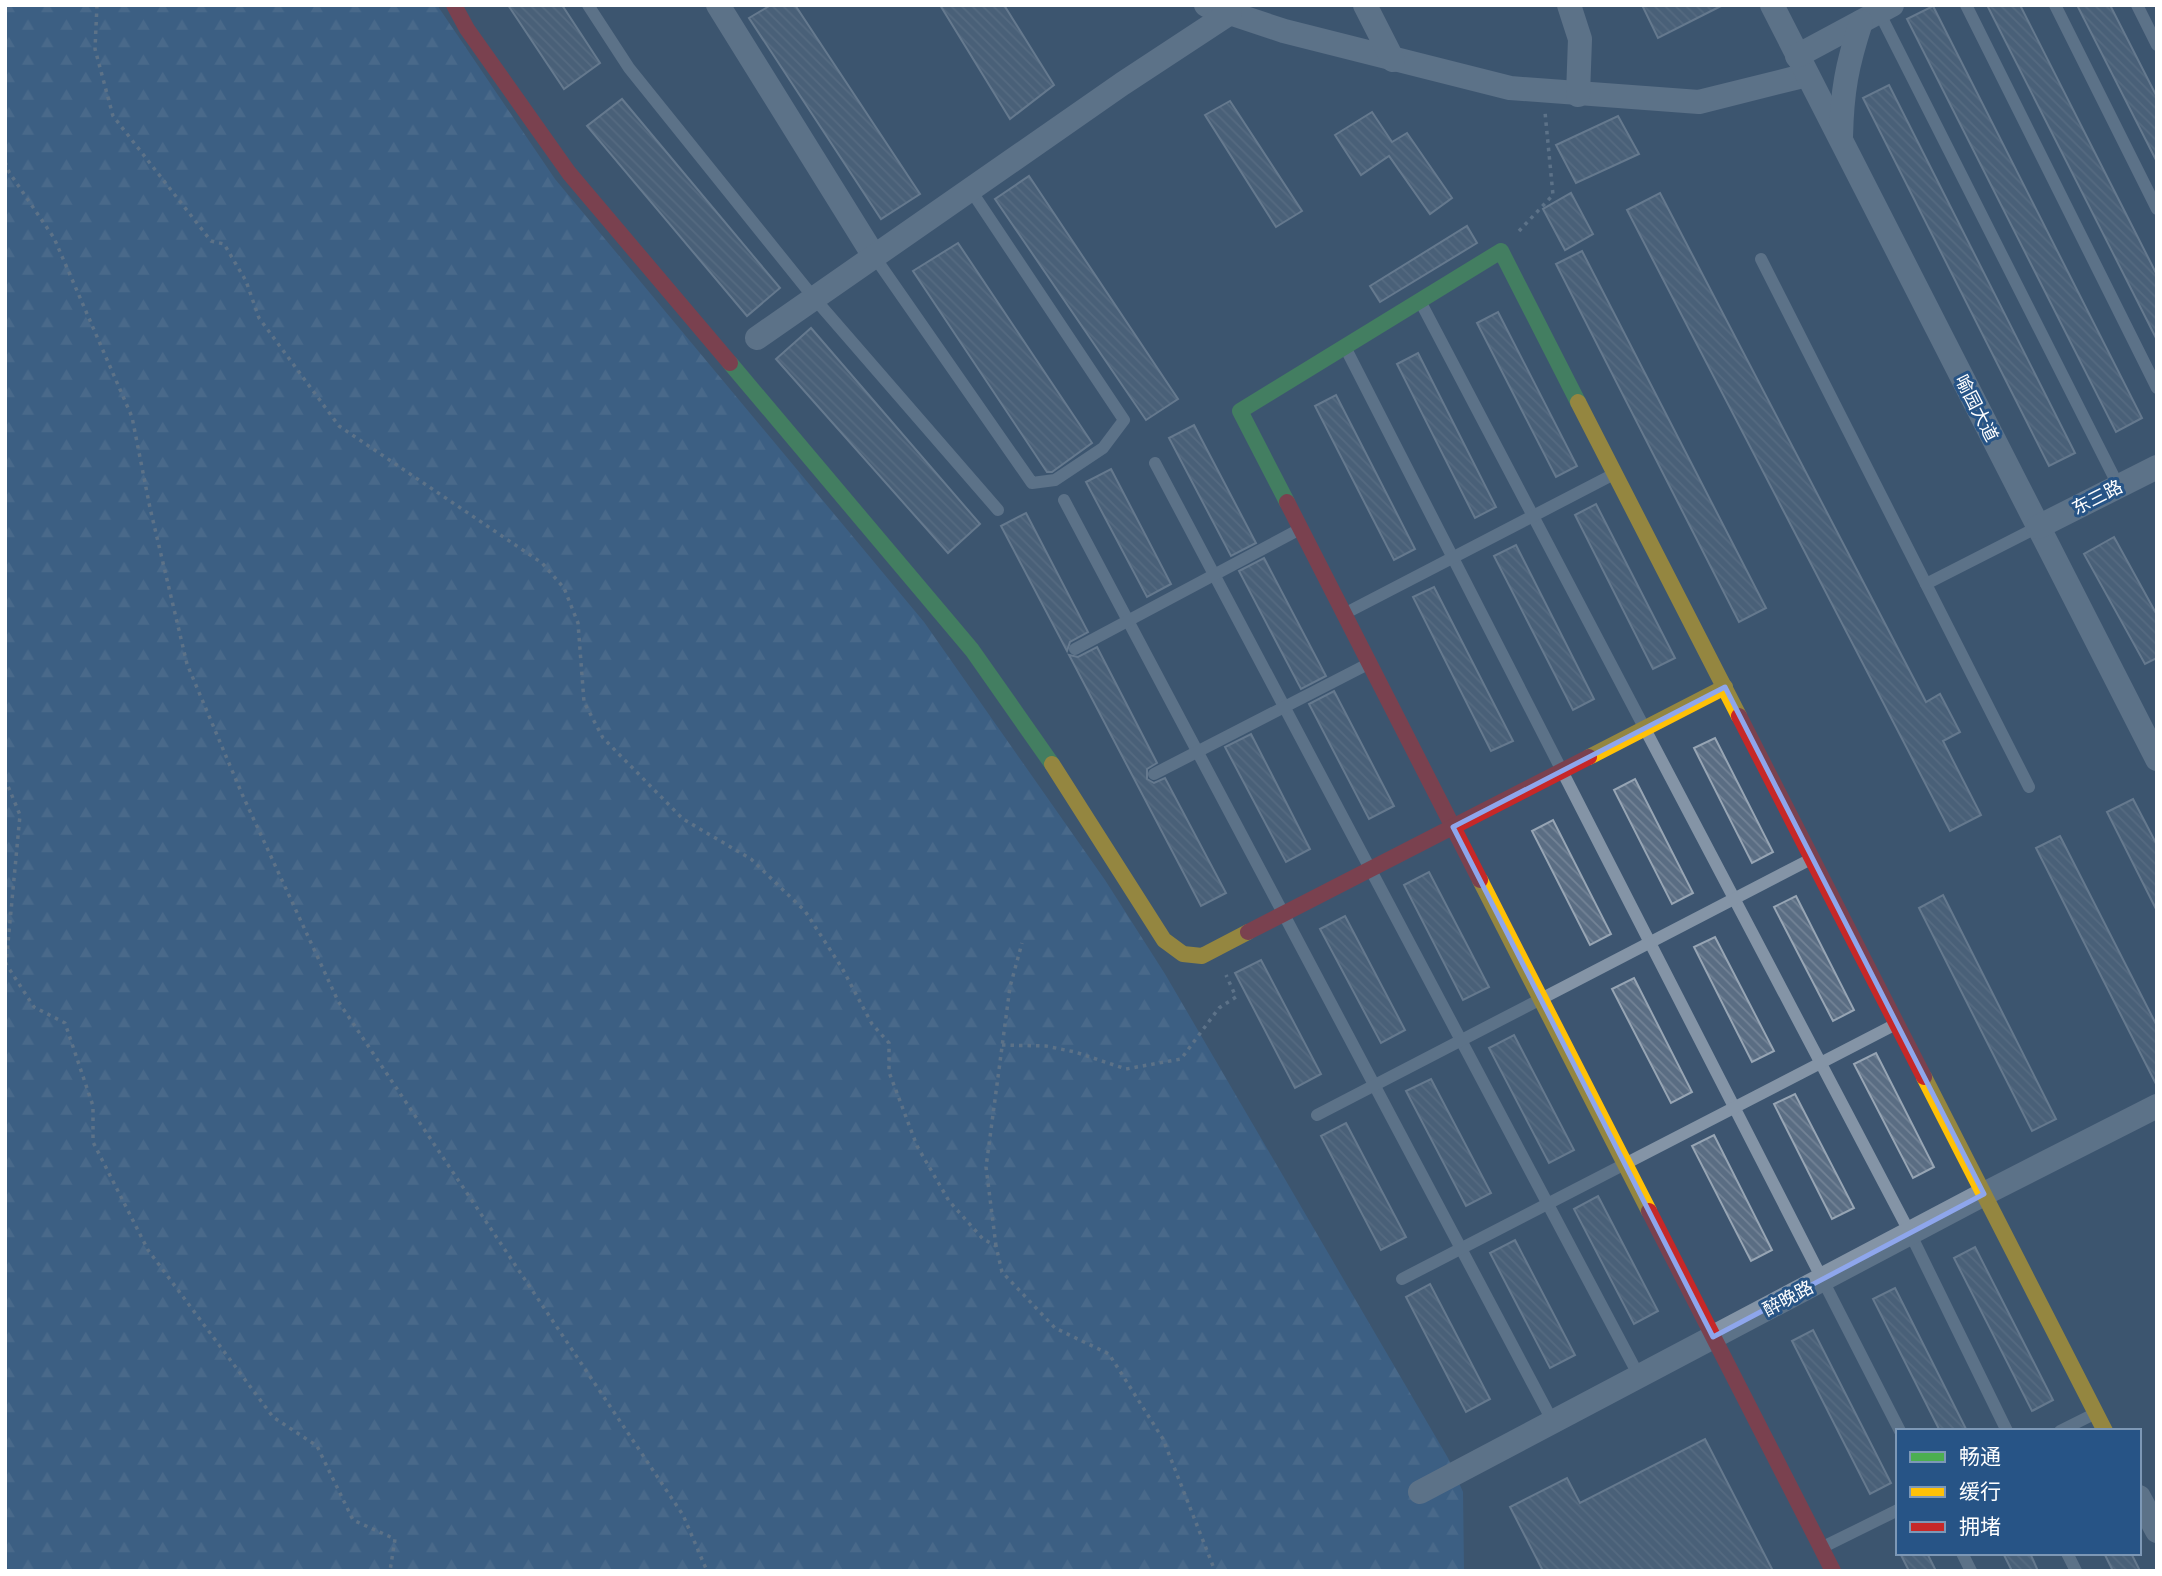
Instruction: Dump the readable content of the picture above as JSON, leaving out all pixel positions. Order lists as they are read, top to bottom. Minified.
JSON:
{"streets":{"street":["喻园大道","东三路","醉晚路"]},"crossings":[["喻园大道","东三路"]],"legend":["畅通","缓行","拥堵"]}
